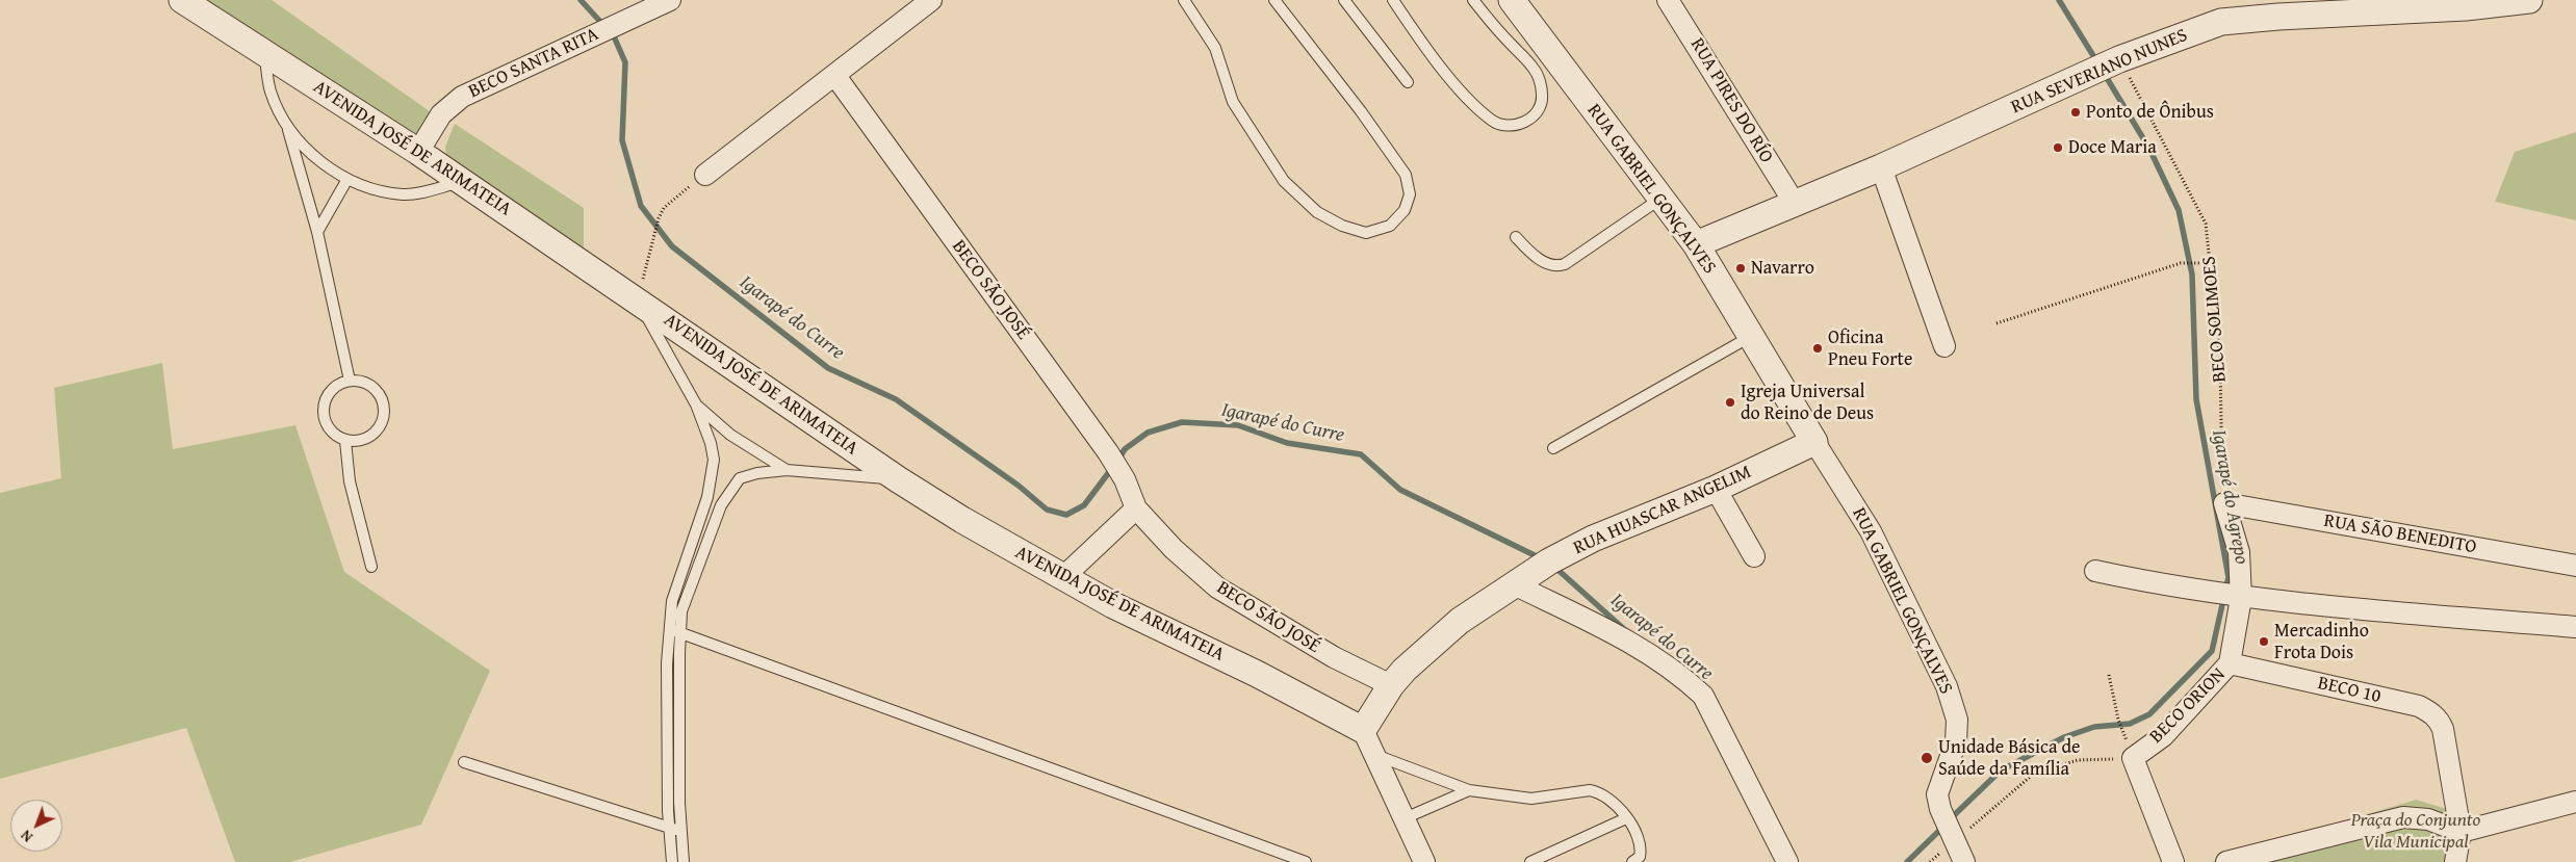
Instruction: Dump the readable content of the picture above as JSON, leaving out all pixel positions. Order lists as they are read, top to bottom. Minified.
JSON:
{"streets":{"street":["BECO SANTA RITA","RUA SEVERIANO NUNES","RUA PIRES DO RÍO","AVENIDA JOSÉ DE ARIMATEIA","RUA GABRIEL GONÇALVES","BECO SÃO JOSÉ","RUA HUASCAR ANGELIM","RUA SÃO BENEDITO","BECO 10","BECO ORION"],"path":["BECO SOLIMOES"]},"crossings":[["BECO SANTA RITA","AVENIDA JOSÉ DE ARIMATEIA"],["RUA SEVERIANO NUNES","RUA PIRES DO RÍO"],["RUA SEVERIANO NUNES","RUA GABRIEL GONÇALVES"],["RUA SEVERIANO NUNES","BECO SOLIMOES"],["AVENIDA JOSÉ DE ARIMATEIA","RUA HUASCAR ANGELIM"],["RUA GABRIEL GONÇALVES","RUA HUASCAR ANGELIM"],["BECO SÃO JOSÉ","RUA HUASCAR ANGELIM"],["BECO SOLIMOES","RUA SÃO BENEDITO"],["BECO 10","BECO ORION"]],"water":["Igarapé do Curre","Igarapé do Agrepo"],"parks":["Praça do Conjunto Vila Municipal"],"places":["Ponto de Ônibus","Doce Maria","Navarro","Oficina Pneu Forte","Igreja Universal do Reino de Deus","Mercadinho Frota Dois","Unidade Básica de Saúde da Família"],"north":"bottom left"}
